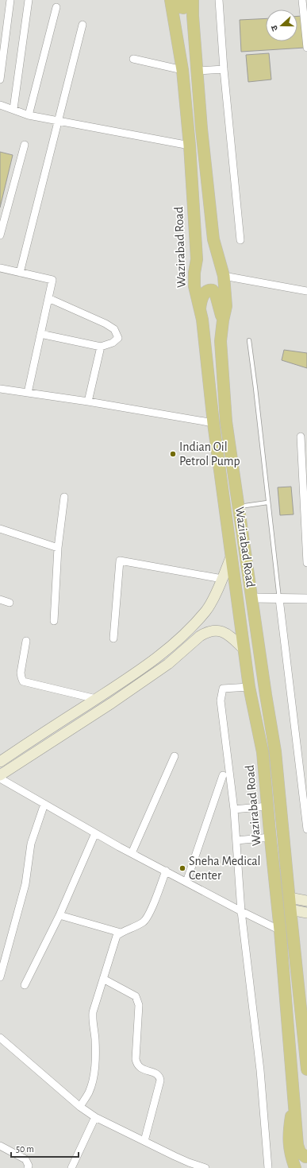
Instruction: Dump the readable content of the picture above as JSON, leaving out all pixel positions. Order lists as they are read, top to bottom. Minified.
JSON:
{"streets":{"highway":["Wazirabad Road"]},"places":["Indian Oil Petrol Pump","Sneha Medical Center"],"scale_bar":"50 m","north":"left"}
